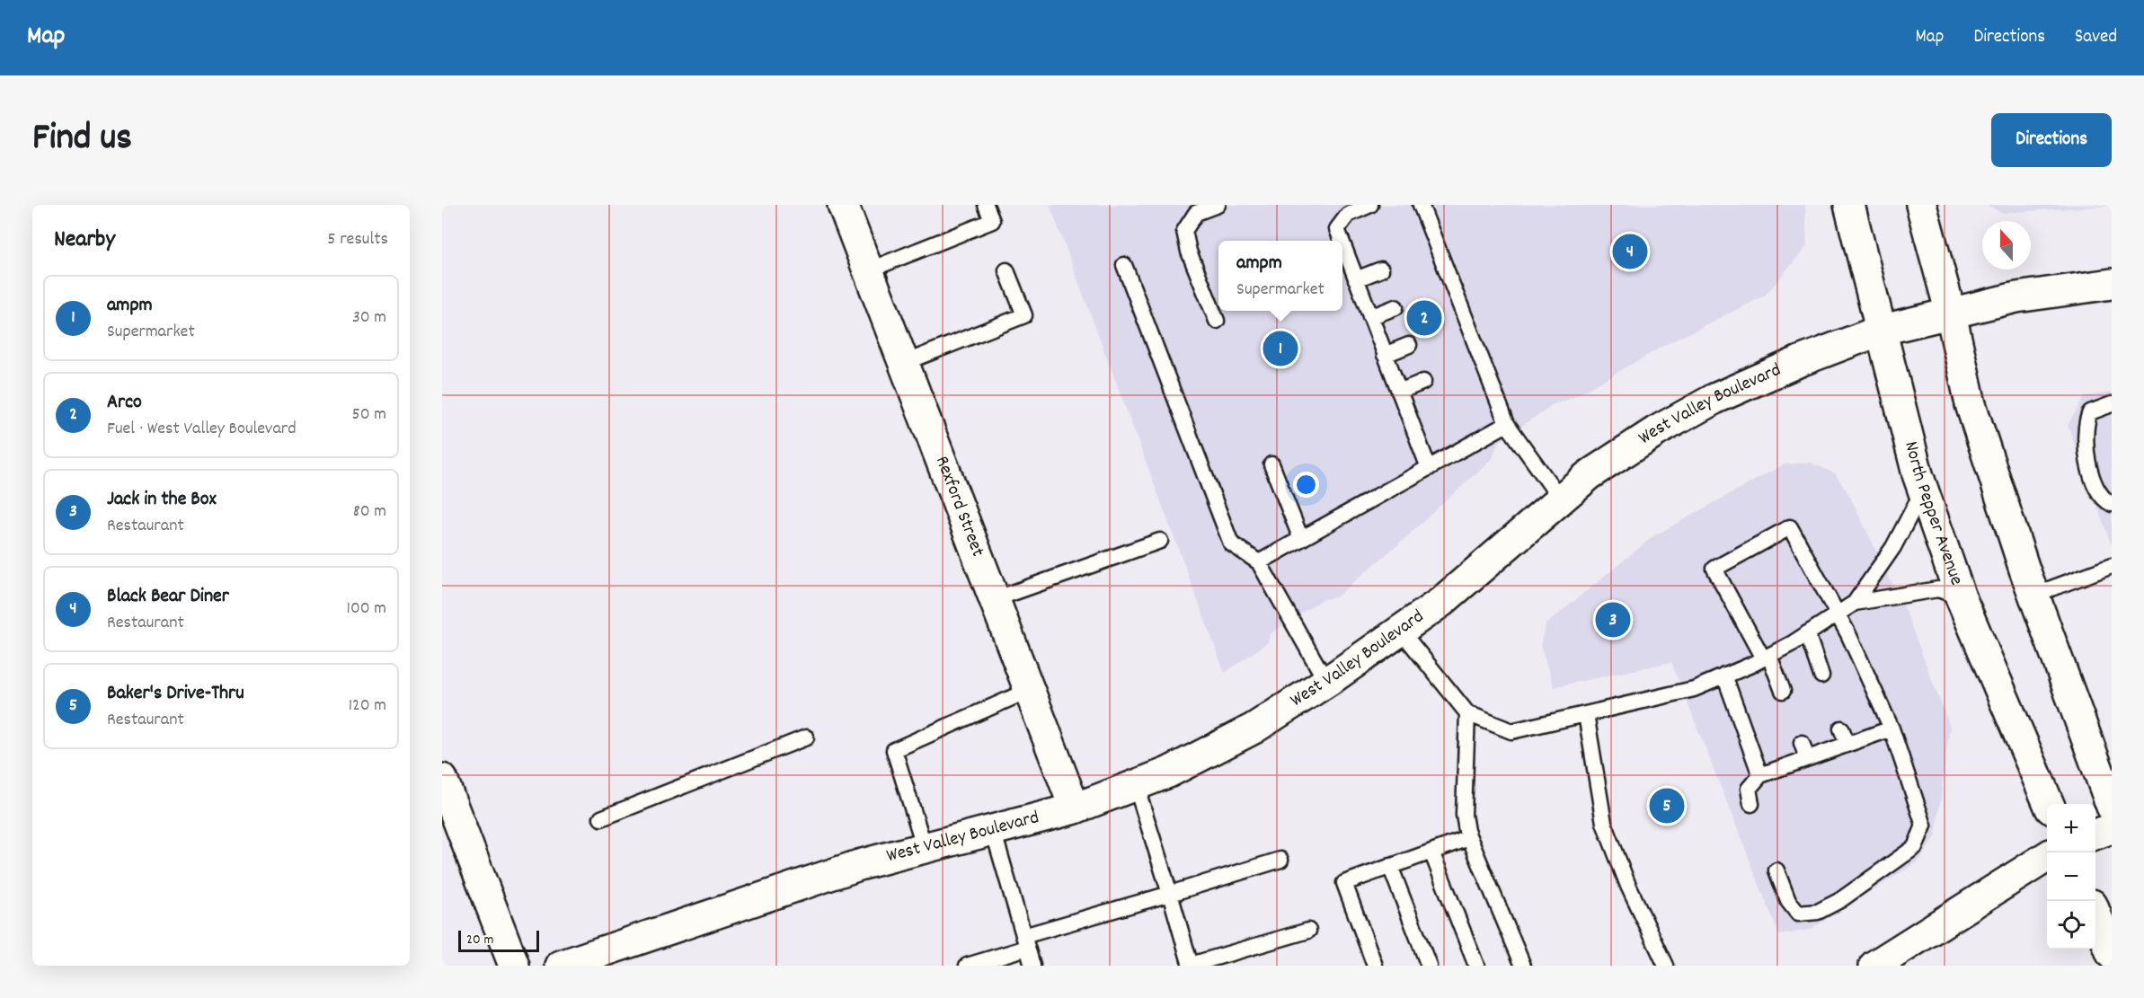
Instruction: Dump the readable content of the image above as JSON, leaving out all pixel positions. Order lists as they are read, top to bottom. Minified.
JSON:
{"streets":{"main road":["West Valley Boulevard","Rexford Street","North Pepper Avenue"]},"crossings":[["West Valley Boulevard","Rexford Street"],["West Valley Boulevard","North Pepper Avenue"]],"scale_bar":"20 m","north":"top","page":{"header":"Map","nav":["Map","Directions","Saved"],"title":"Find us","buttons":"Directions","heading":["Nearby","5 results"],"pins":["4","2","1","3","5"],"popup":["ampm","Supermarket"],"list":[{"mark":"1","name":"ampm","note":"Supermarket","value":"30 m"},{"mark":"2","name":"Arco","note":"Fuel · West Valley Boulevard","value":"50 m"},{"mark":"3","name":"Jack in the Box","note":"Restaurant","value":"80 m"},{"mark":"4","name":"Black Bear Diner","note":"Restaurant","value":"100 m"},{"mark":"5","name":"Baker's Drive-Thru","note":"Restaurant","value":"120 m"}],"map_buttons":["+","−"],"scale":"20 m"}}
